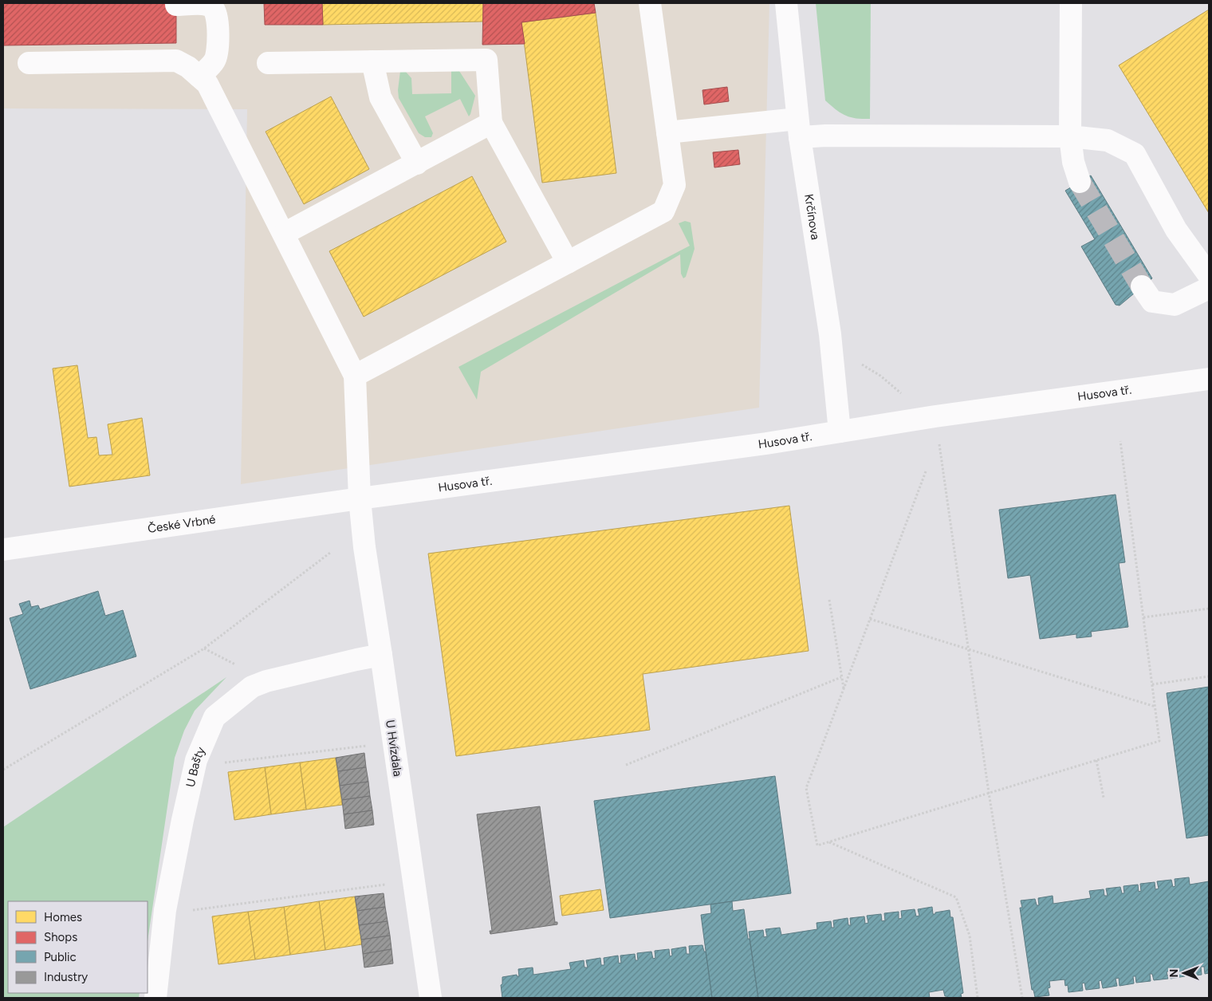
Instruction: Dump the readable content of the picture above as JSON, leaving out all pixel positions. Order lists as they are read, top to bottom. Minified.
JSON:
{"streets":{"street":["Krčínova","Husova tř.","České Vrbné","U Hvízdala","U Bašty"]},"crossings":[["Krčínova","Husova tř."],["Husova tř.","České Vrbné"],["Husova tř.","U Hvízdala"],["České Vrbné","U Hvízdala"],["U Hvízdala","U Bašty"]],"legend":["Homes","Shops","Public","Industry"],"north":"left"}
